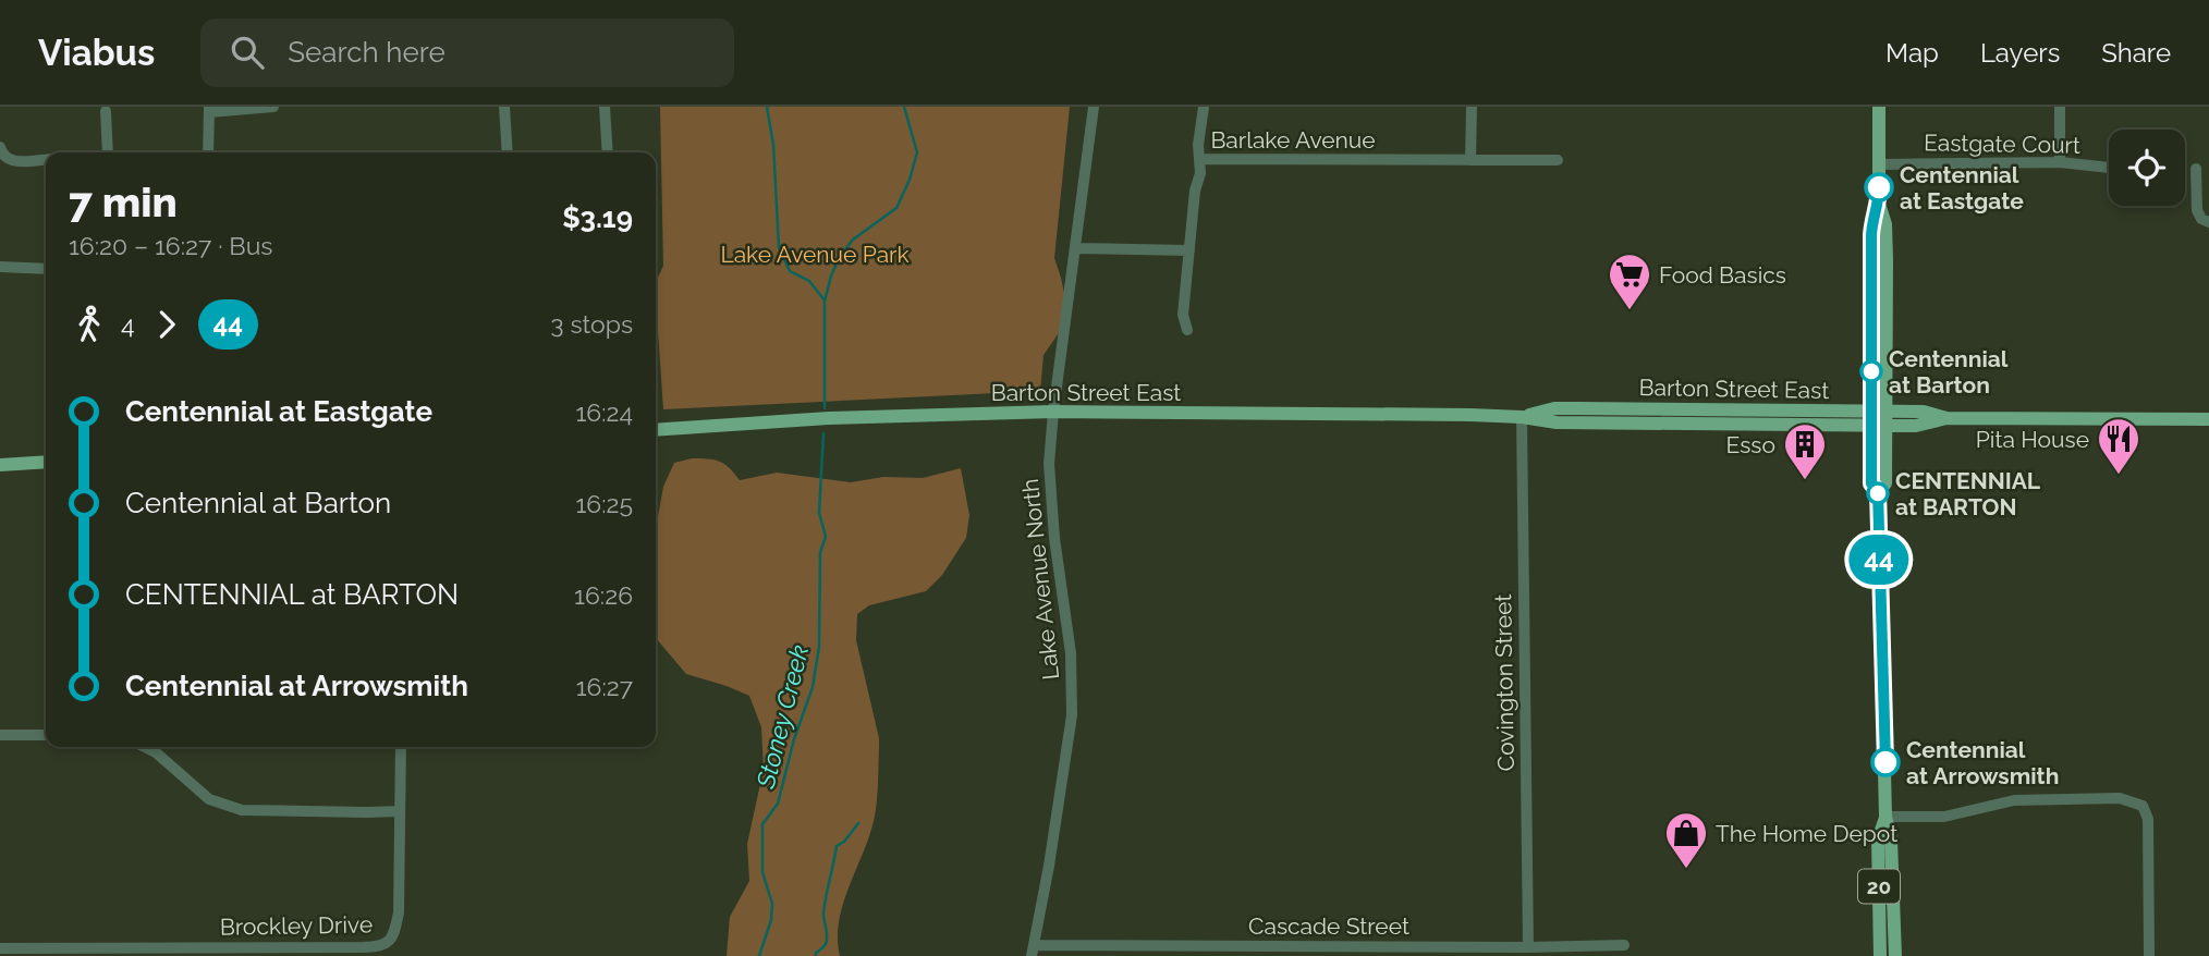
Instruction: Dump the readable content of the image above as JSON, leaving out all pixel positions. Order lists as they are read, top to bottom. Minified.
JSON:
{"streets":{"main road":["Barton Street East","20"],"street":["Barlake Avenue","Eastgate Court","Lake Avenue North","Covington Street","Brockley Drive","Cascade Street"]},"crossings":[["Eastgate Court","20"],["Barton Street East","Lake Avenue North"],["Barton Street East","Covington Street"],["Barton Street East","20"],["Lake Avenue North","Cascade Street"],["Covington Street","Cascade Street"]],"water":["Stoney Creek"],"parks":["Lake Avenue Park"],"places":{"other":["Centennial at Eastgate","Centennial at Barton","CENTENNIAL at BARTON","Centennial at Arrowsmith"],"supermarket":["Food Basics"],"restaurant":["Pita House"],"building":["Esso"],"shop":["The Home Depot"]},"lines":["bus line 44"],"page":{"header":"Viabus","search":"Search here","nav":["Map","Layers","Share"],"on_map":"44","heading":["7 min","16:20 – 16:27 · Bus","$3.19"],"legs":["4","44","3 stops"],"list":[{"name":"Centennial at Eastgate","value":"16:24"},{"name":"Centennial at Barton","value":"16:25"},{"name":"CENTENNIAL at BARTON","value":"16:26"},{"name":"Centennial at Arrowsmith","value":"16:27"}]}}
